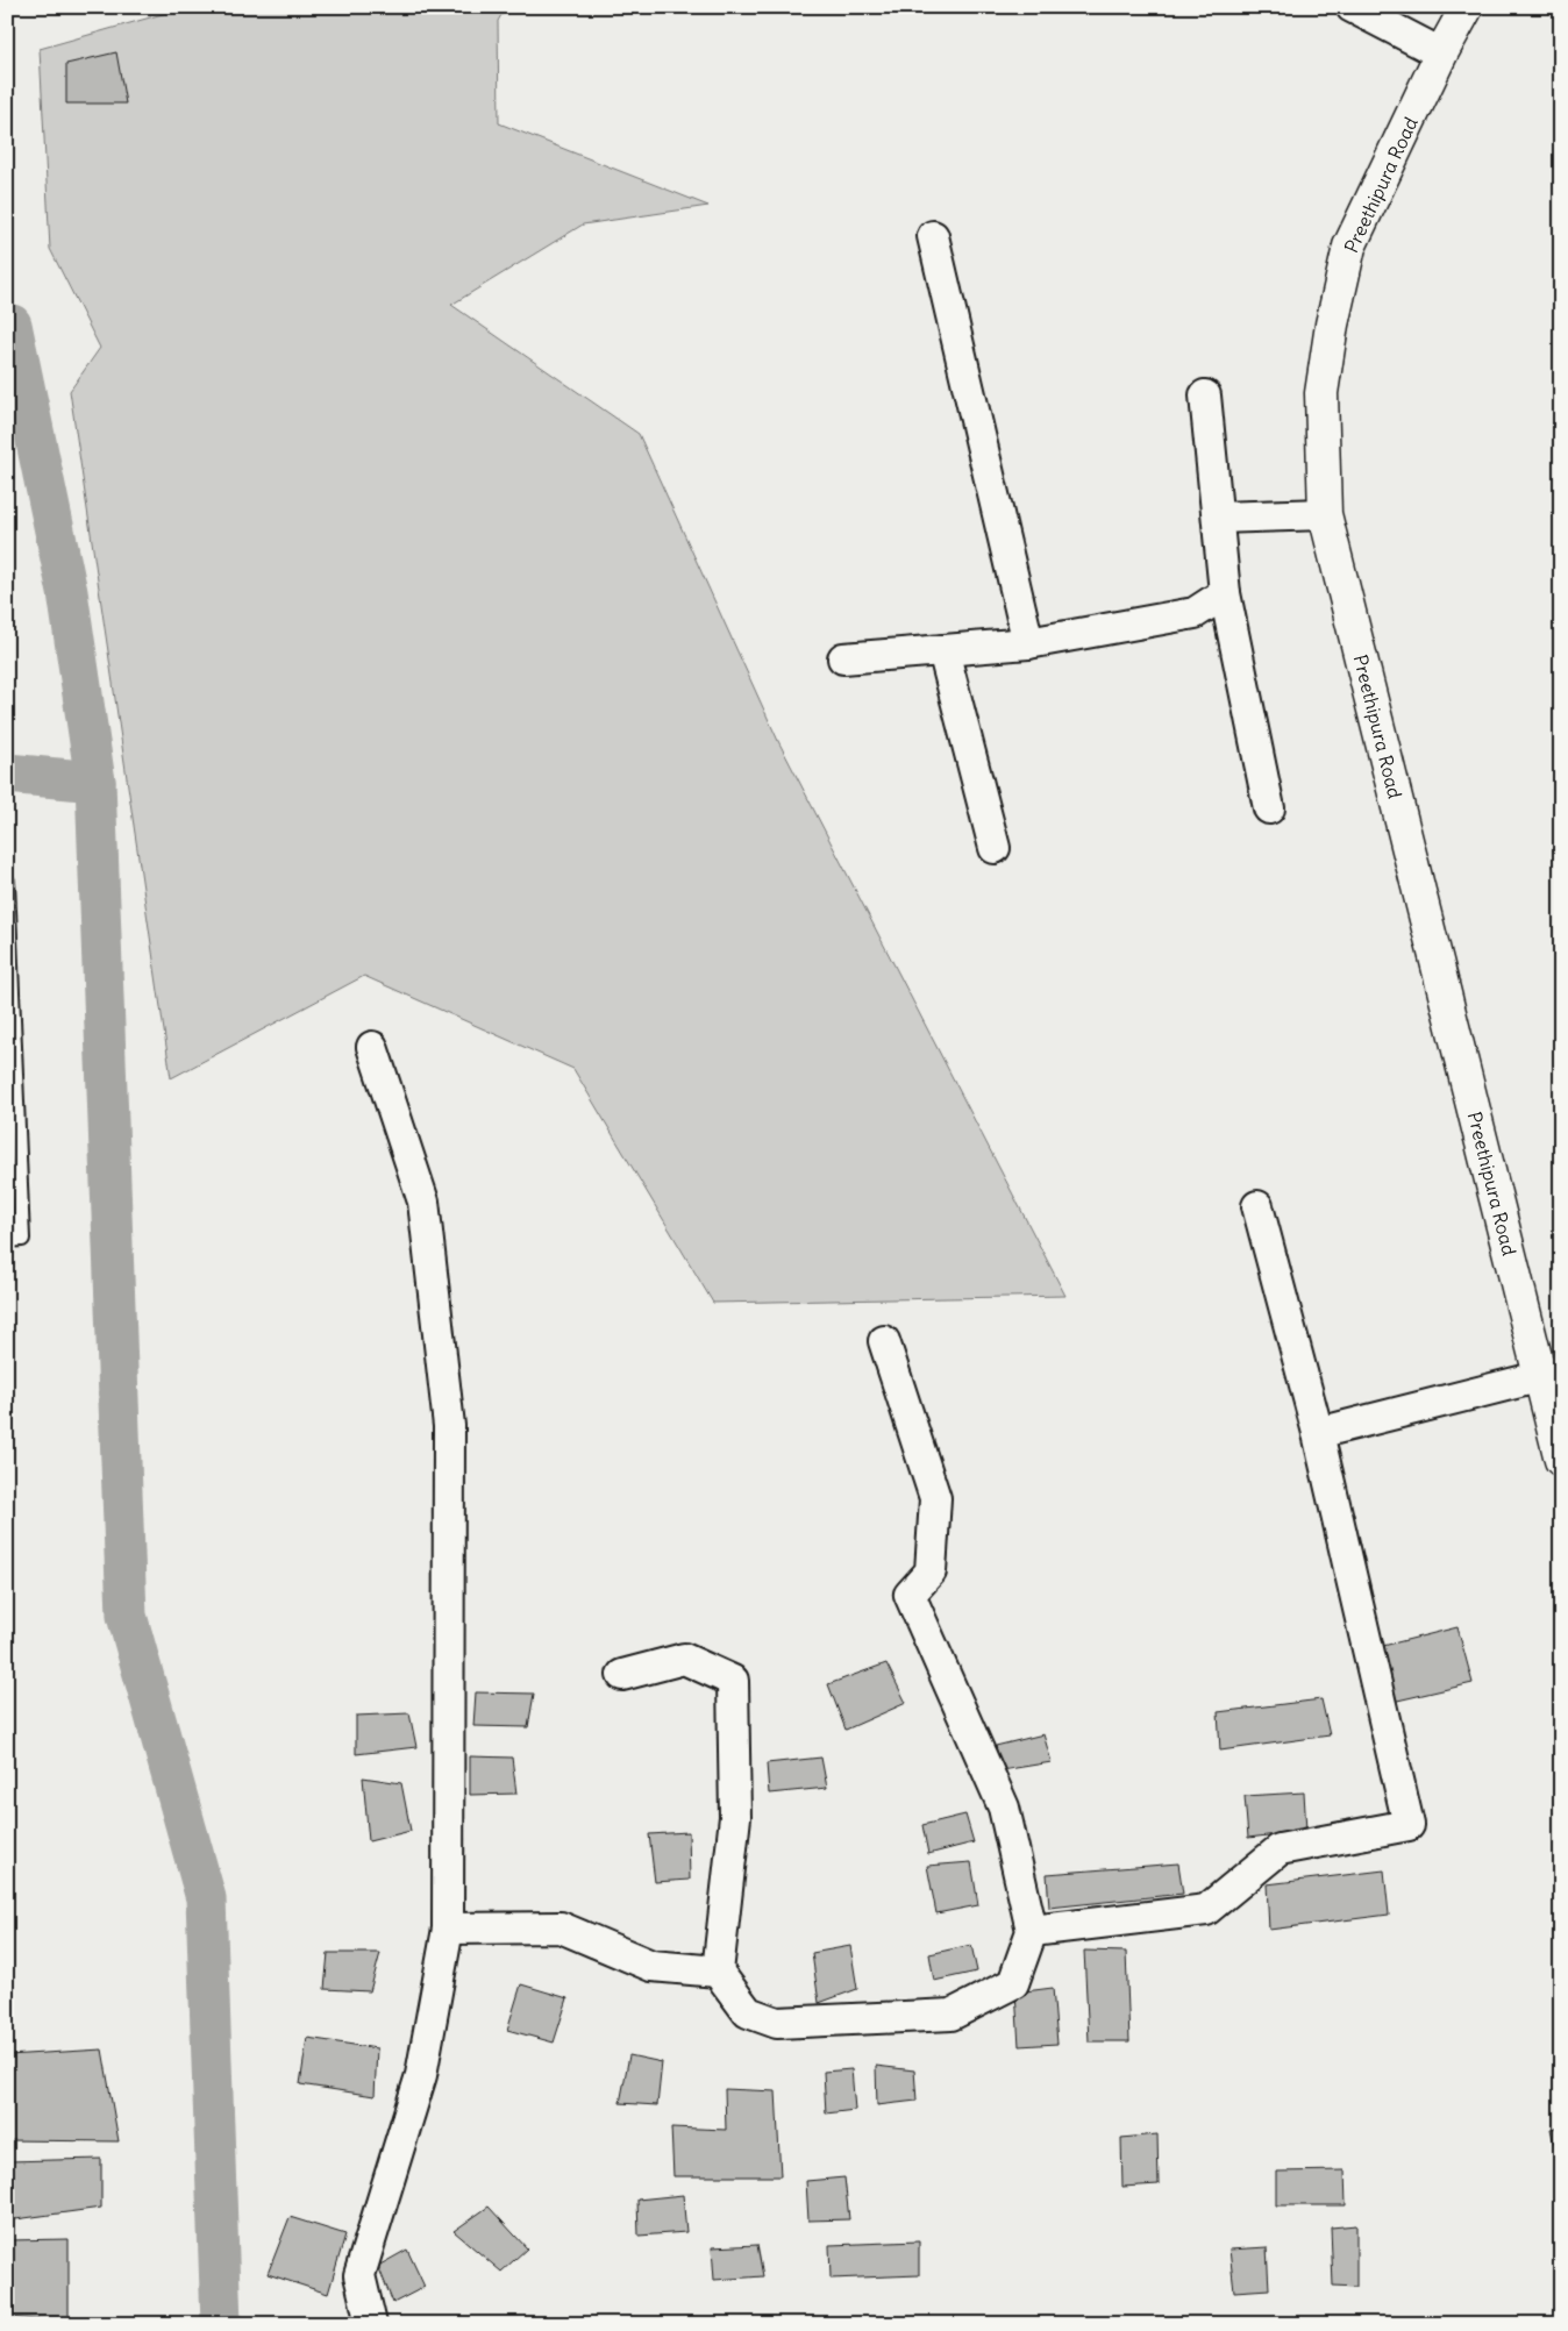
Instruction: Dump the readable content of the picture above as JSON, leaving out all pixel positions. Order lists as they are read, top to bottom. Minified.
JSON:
{"streets":{"street":["Preethipura Road"]}}
